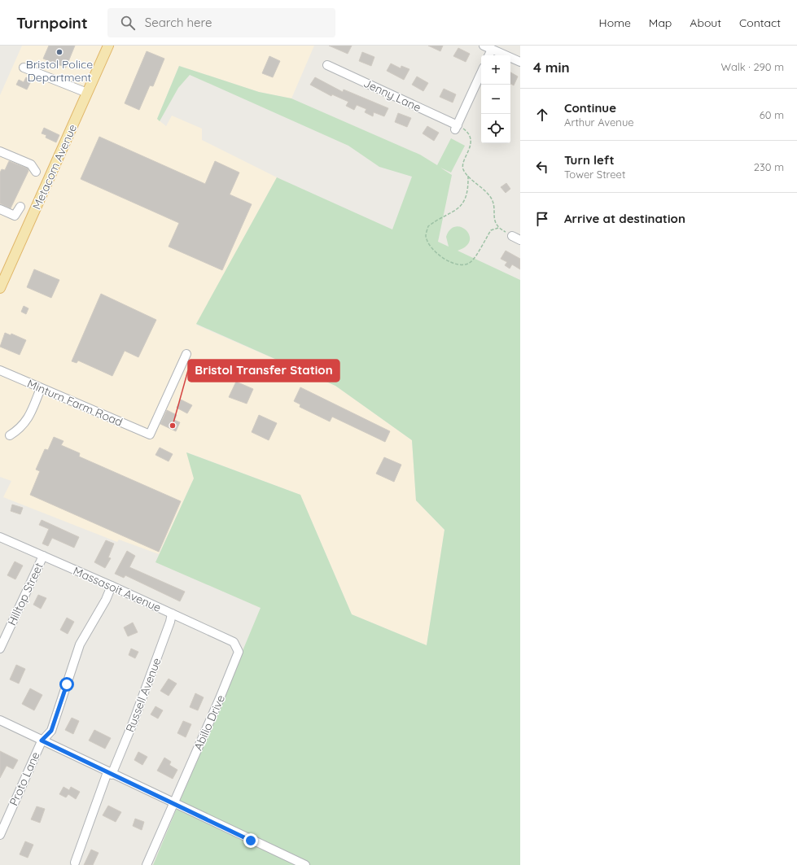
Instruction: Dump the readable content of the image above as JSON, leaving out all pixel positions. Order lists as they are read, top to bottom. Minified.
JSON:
{"streets":{"main road":["Metacom Avenue"],"street":["Jenny Lane","Minturn Farm Road","Massasoit Avenue","Hilltop Street","Russell Avenue","Abilio Drive","Proto Lane"]},"crossings":[["Massasoit Avenue","Hilltop Street"],["Massasoit Avenue","Russell Avenue"],["Massasoit Avenue","Abilio Drive"],["Massasoit Avenue","Proto Lane"]],"places":["Bristol Police Department","Bristol Transfer Station"],"page":{"header":"Turnpoint","search":"Search here","nav":["Home","Map","About","Contact"],"heading":["4 min","Walk · 290 m"],"map_buttons":["+","−"],"list":[["Continue","Arthur Avenue","60 m"],["Turn left","Tower Street","230 m"],"Arrive at destination"]}}
